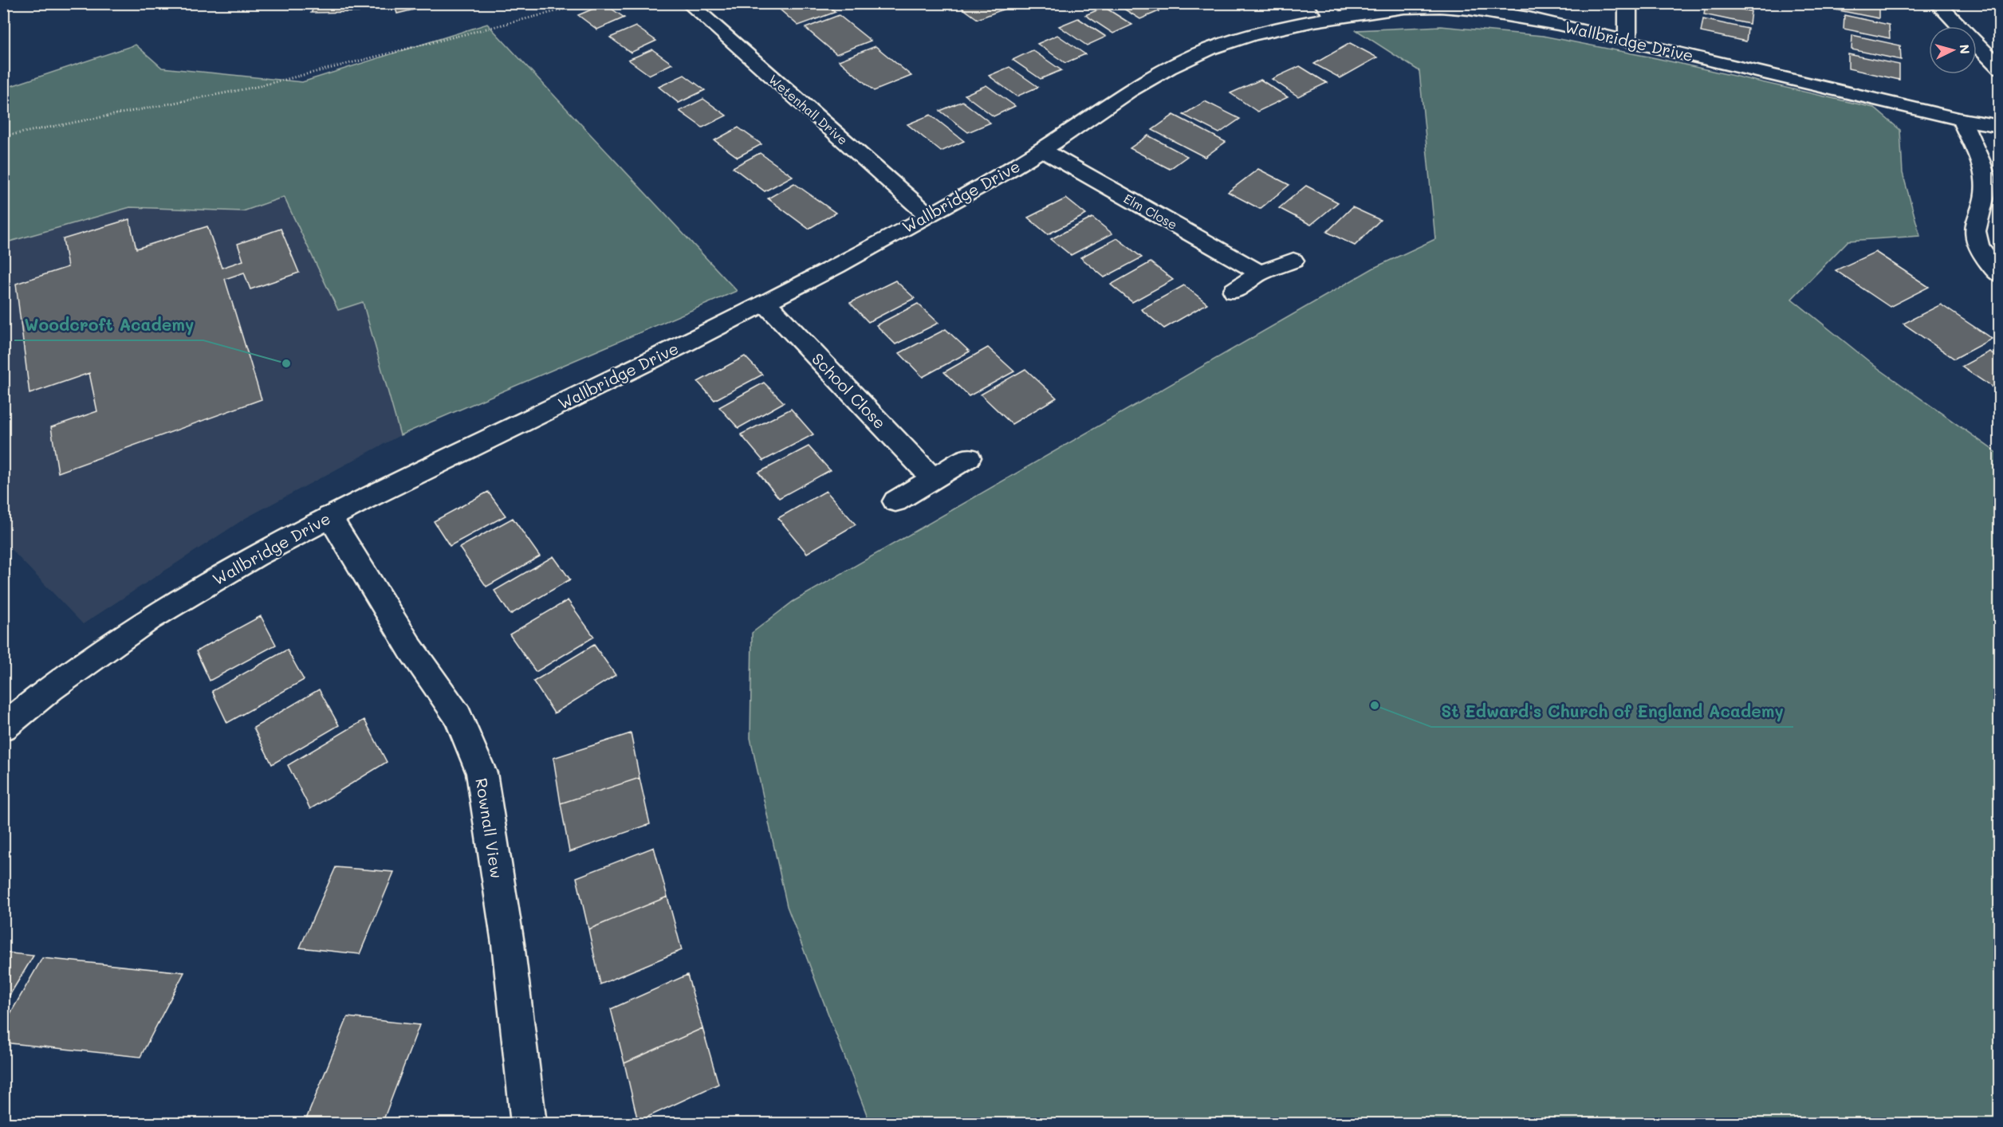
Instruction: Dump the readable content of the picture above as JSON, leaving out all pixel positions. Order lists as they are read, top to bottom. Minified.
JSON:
{"streets":{"street":["Wallbridge Drive","Wetenhall Drive","Elm Close","School Close","Rownall View"]},"crossings":[["Wallbridge Drive","Wetenhall Drive"],["Wallbridge Drive","Elm Close"],["Wallbridge Drive","School Close"],["Wallbridge Drive","Rownall View"]],"places":["Woodcroft Academy","St Edward's Church of England Academy"],"north":"right"}
